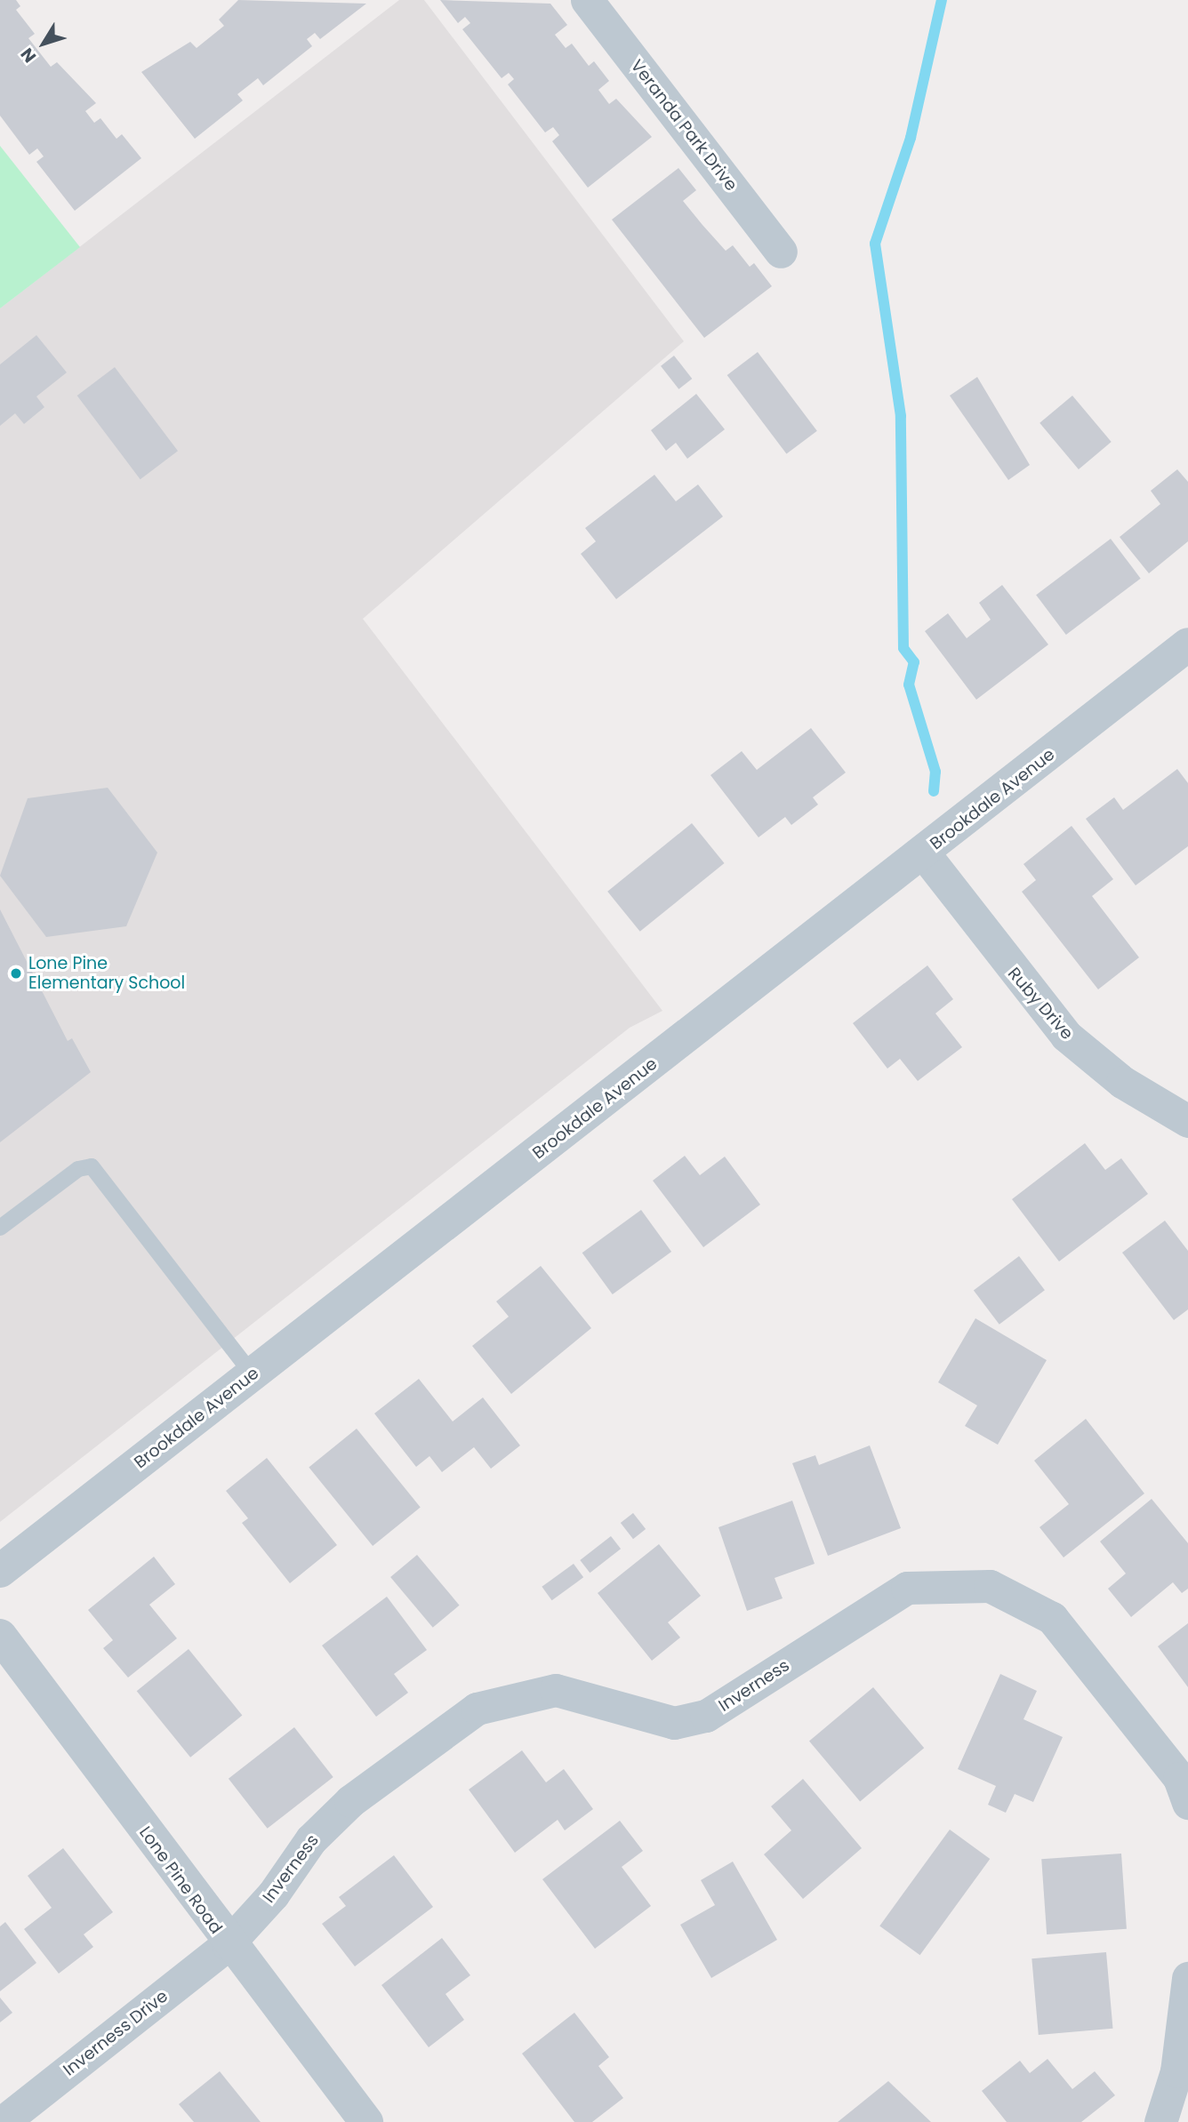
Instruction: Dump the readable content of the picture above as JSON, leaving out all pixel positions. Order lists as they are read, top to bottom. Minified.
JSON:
{"streets":{"street":["Veranda Park Drive","Brookdale Avenue","Ruby Drive","Inverness","Lone Pine Road","Inverness Drive"]},"crossings":[["Brookdale Avenue","Ruby Drive"],["Inverness","Lone Pine Road"],["Inverness","Inverness Drive"],["Lone Pine Road","Inverness Drive"]],"places":["Lone Pine Elementary School"],"north":"bottom left"}
